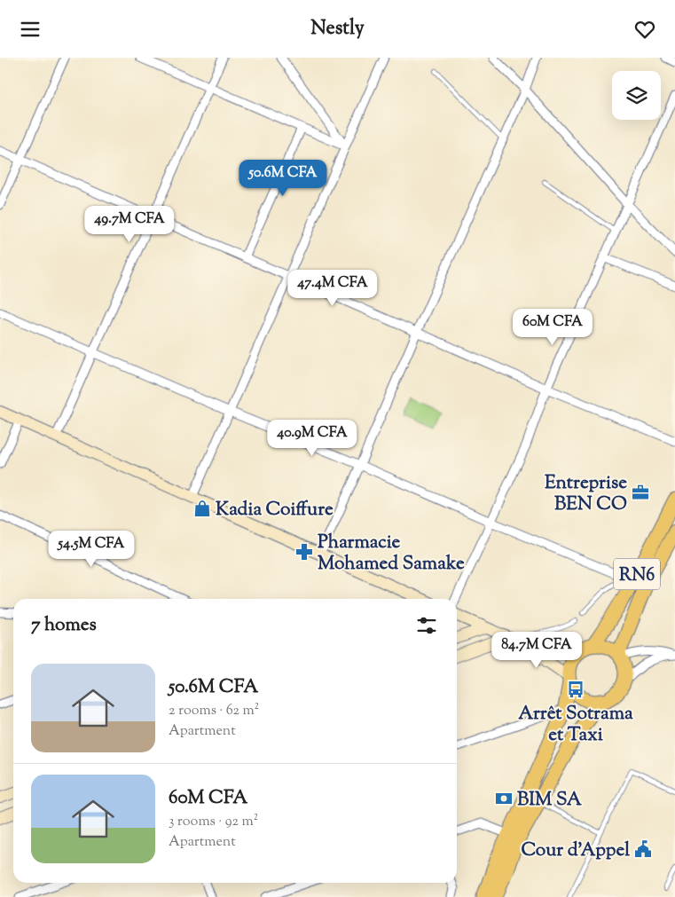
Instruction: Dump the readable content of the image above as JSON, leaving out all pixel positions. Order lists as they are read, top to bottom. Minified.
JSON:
{"streets":{"highway":["RN6"]},"places":{"office":["Entreprise BEN CO"],"shop":["Kadia Coiffure"],"pharmacy":["Pharmacie Mohamed Samake"],"bus stop":["Arrêt Sotrama et Taxi"],"bank":["BIM SA"],"public building":["Cour d'Appel"]},"page":{"header":"Nestly","price":["50.6M CFA","49.7M CFA","47.4M CFA","60M CFA","40.9M CFA","54.5M CFA","84.7M CFA"],"heading":"7 homes","list":[{"name":"50.6M CFA","note":"2 rooms · 62 m² · Apartment"},{"name":"60M CFA","note":"3 rooms · 92 m² · Apartment"}]}}
